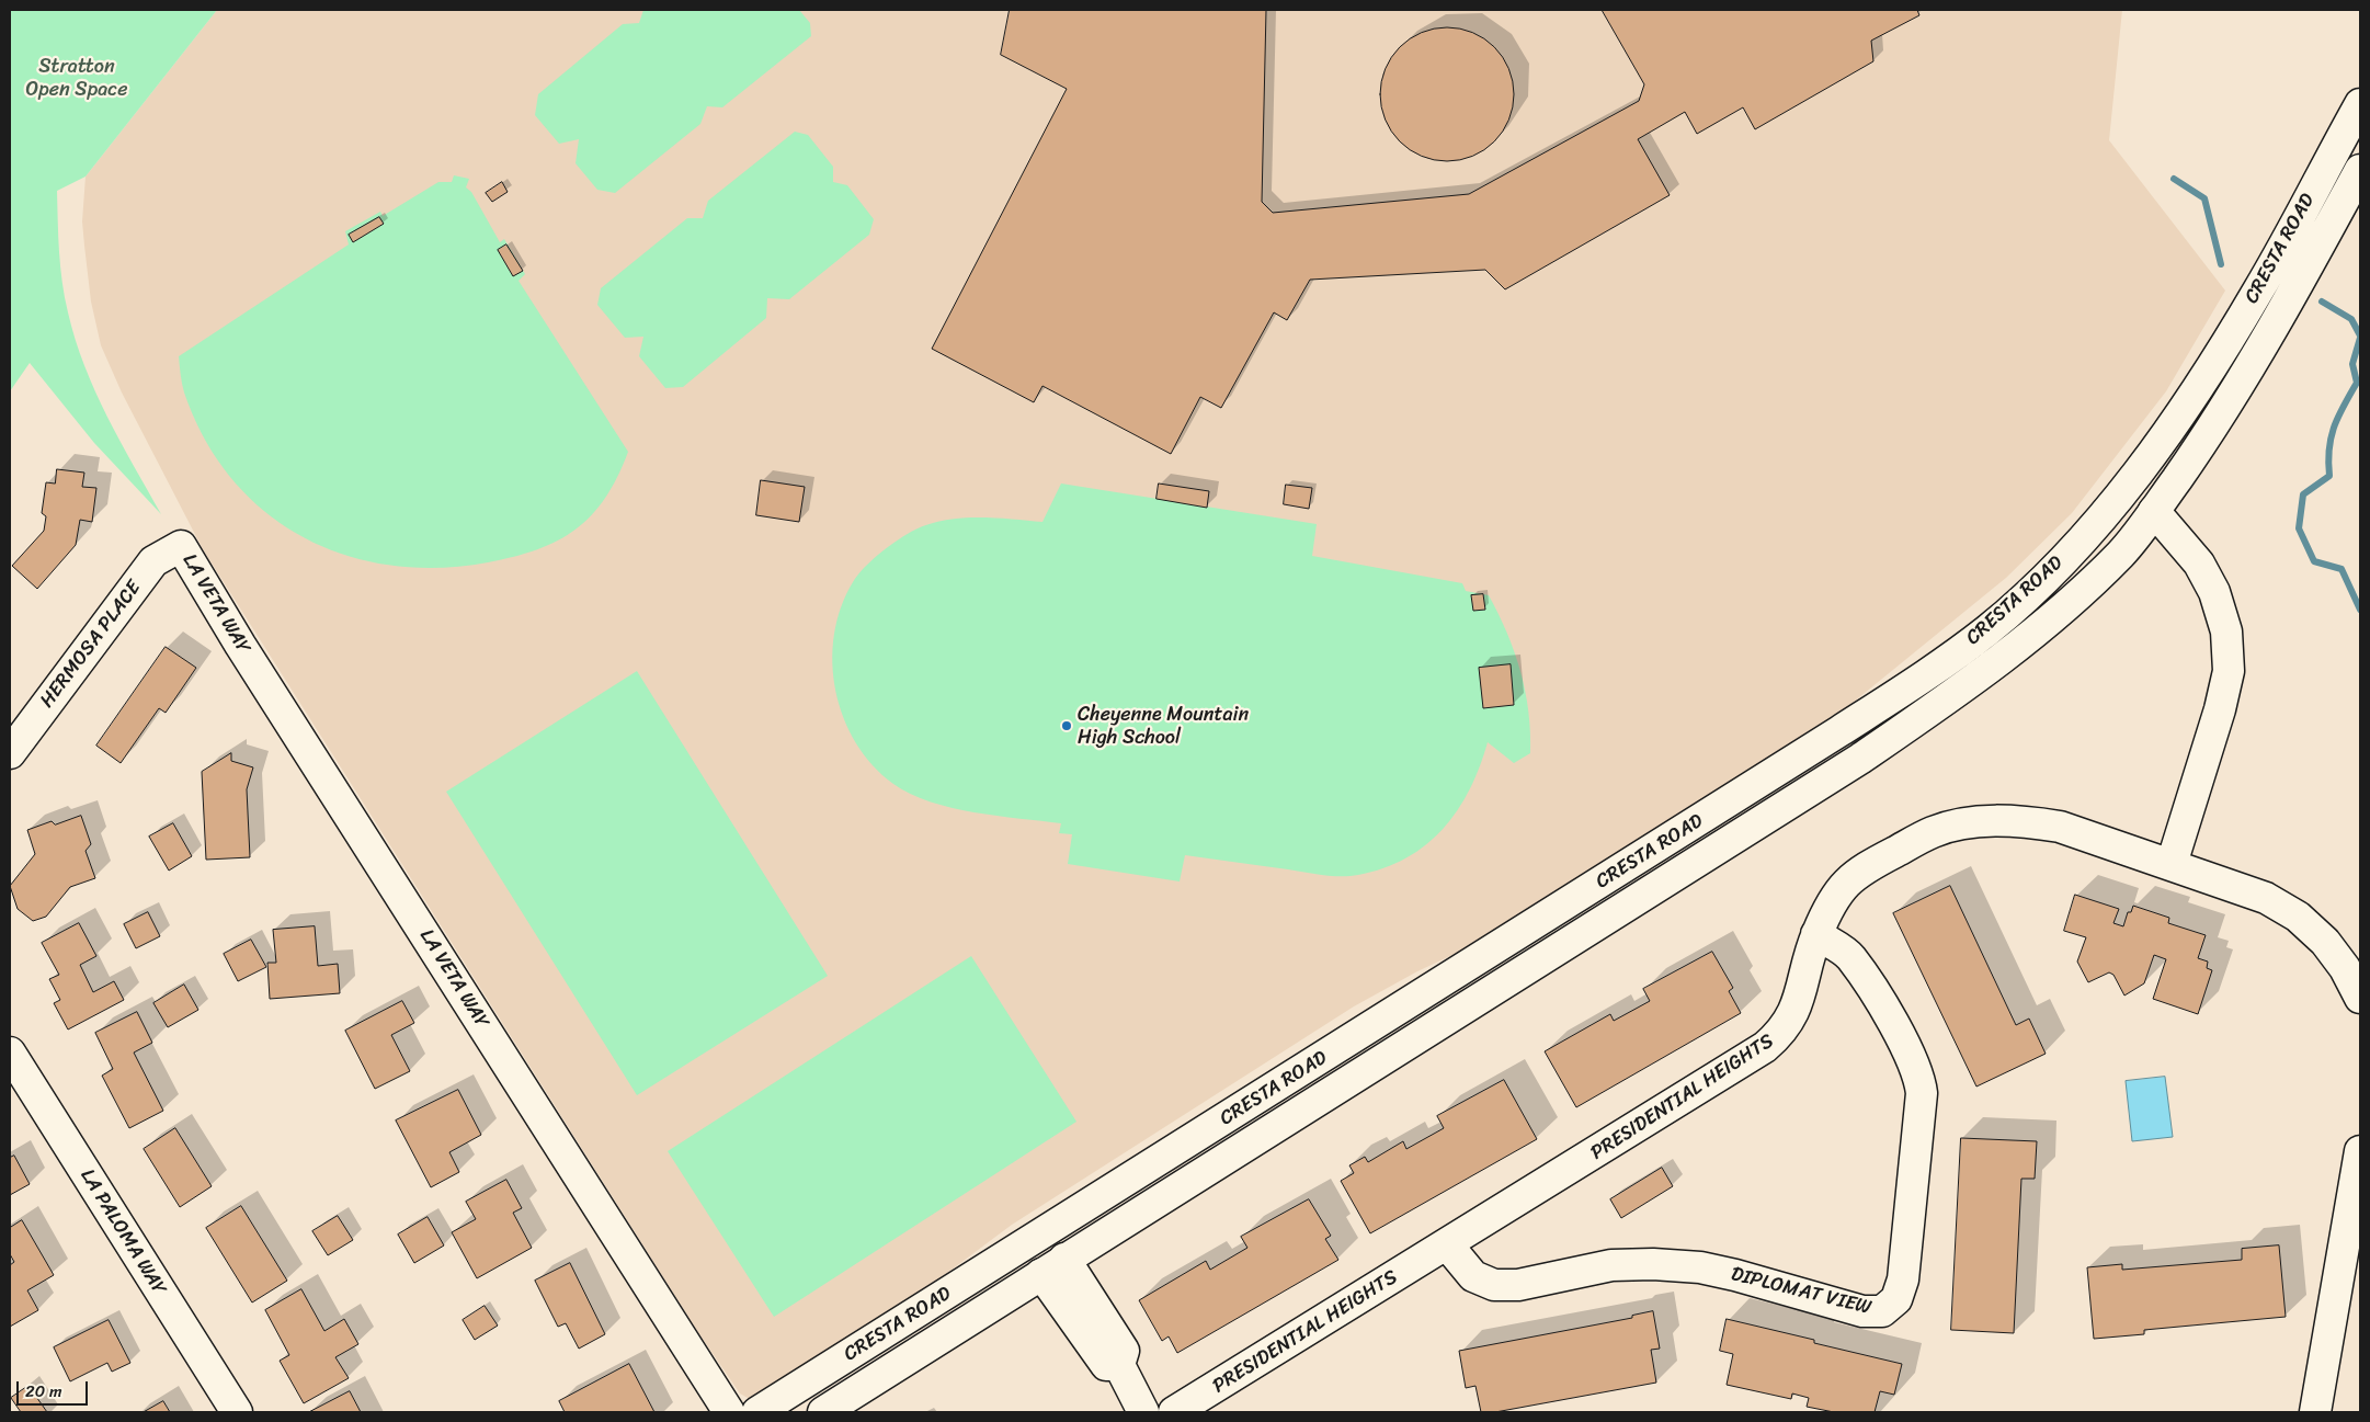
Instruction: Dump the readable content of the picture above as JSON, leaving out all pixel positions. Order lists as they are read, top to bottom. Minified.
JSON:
{"streets":{"street":["CRESTA ROAD","LA VETA WAY","HERMOSA PLACE","PRESIDENTIAL HEIGHTS","LA PALOMA WAY","DIPLOMAT VIEW"]},"crossings":[["LA VETA WAY","HERMOSA PLACE"],["PRESIDENTIAL HEIGHTS","DIPLOMAT VIEW"]],"parks":["Stratton Open Space"],"places":["Cheyenne Mountain High School"],"scale_bar":"20 m"}
